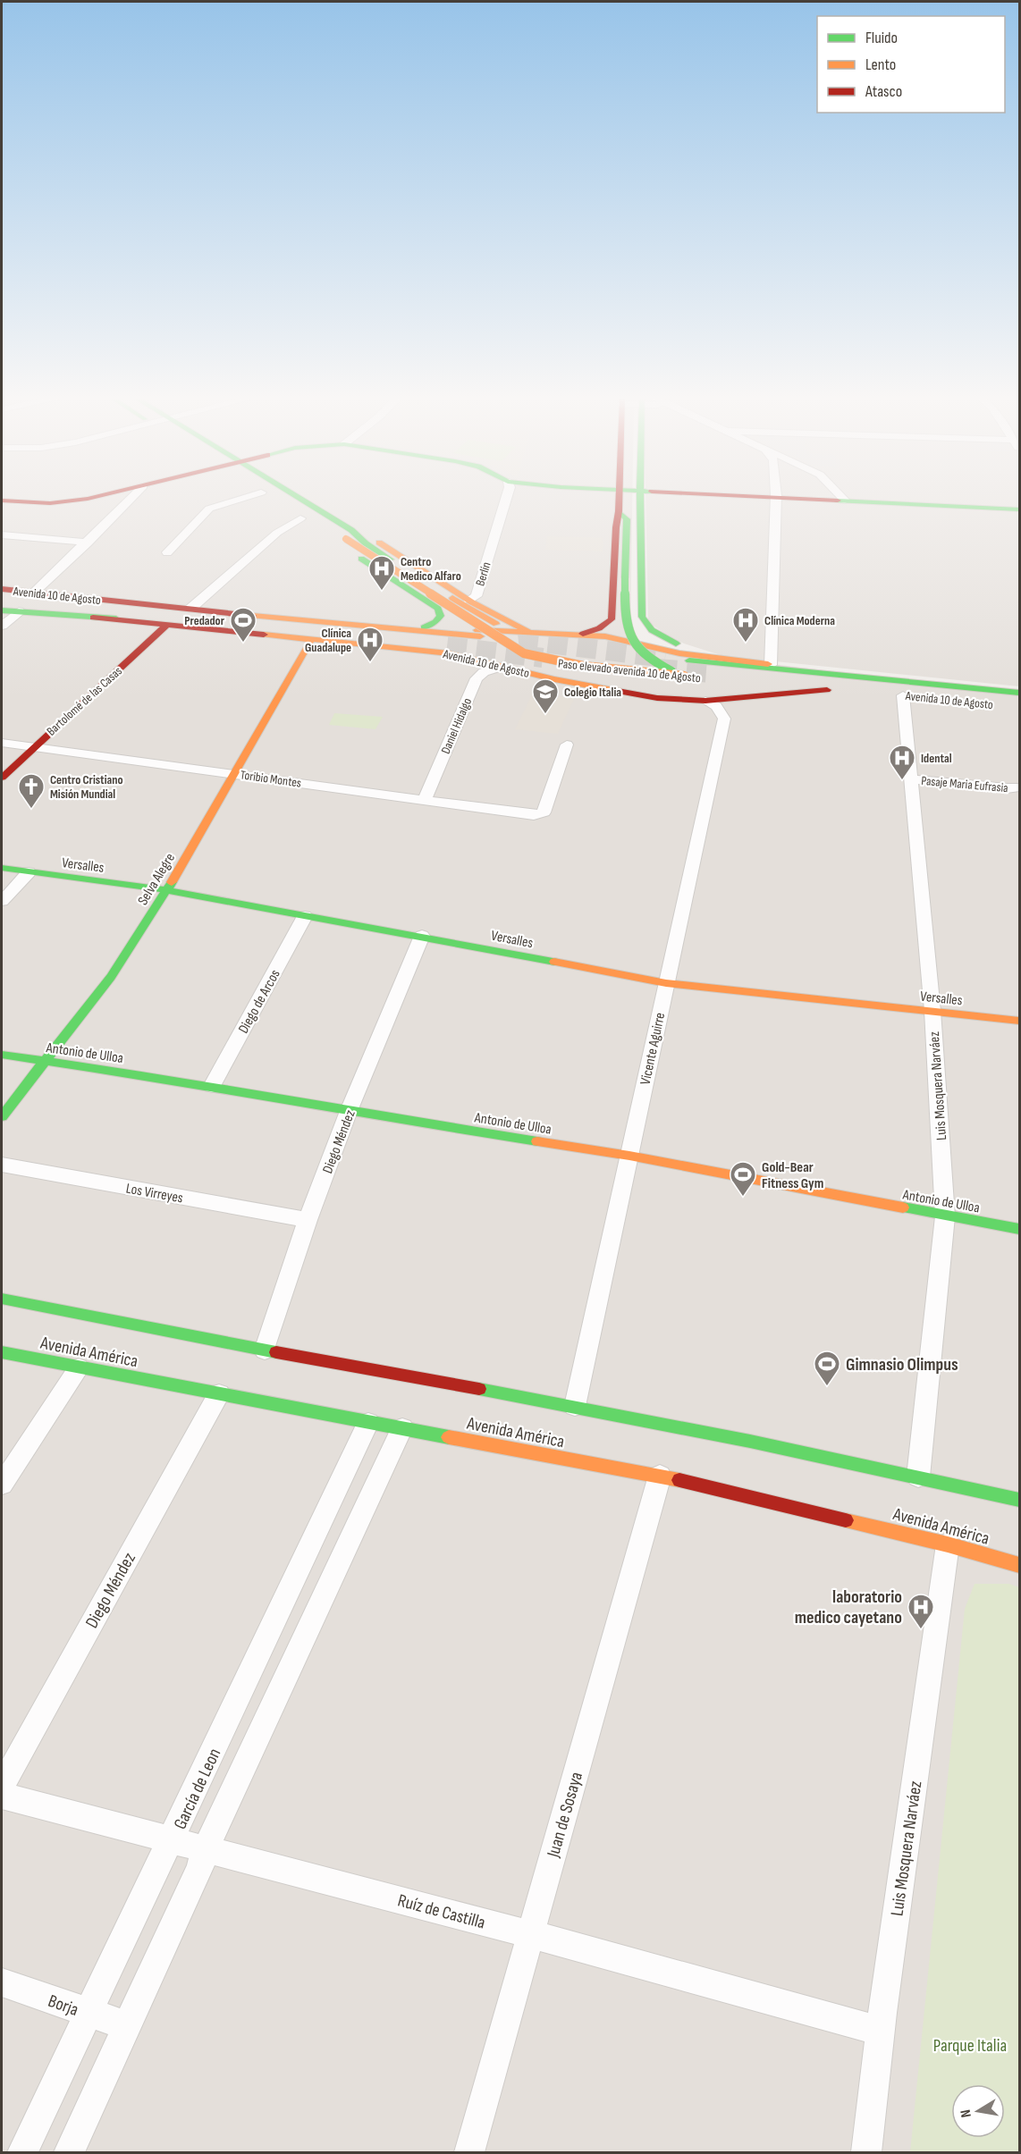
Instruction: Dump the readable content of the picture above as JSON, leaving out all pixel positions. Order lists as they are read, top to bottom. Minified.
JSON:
{"streets":{"main road":["Avenida 10 de Agosto","Paso elevado avenida 10 de Agosto","Bartolomé de las Casas","Versalles","Selva Alegre","Antonio de Ulloa","Avenida América"],"street":["Berlín","Daniel Hidalgo","Toribio Montes","Pasaje Maria Eufrasia","Diego de Arcos","Vicente Aguirre","Luis Mosquera Narváez","Diego Méndez","Los Virreyes","García de Leon","Juan de Sosaya","Ruíz de Castilla","Borja"]},"crossings":[["Avenida 10 de Agosto","Bartolomé de las Casas"],["Avenida 10 de Agosto","Daniel Hidalgo"],["Avenida 10 de Agosto","Selva Alegre"],["Avenida 10 de Agosto","Vicente Aguirre"],["Avenida 10 de Agosto","Luis Mosquera Narváez"],["Bartolomé de las Casas","Toribio Montes"],["Daniel Hidalgo","Toribio Montes"],["Toribio Montes","Selva Alegre"],["Pasaje Maria Eufrasia","Luis Mosquera Narváez"],["Versalles","Selva Alegre"],["Versalles","Diego de Arcos"],["Versalles","Vicente Aguirre"],["Versalles","Luis Mosquera Narváez"],["Versalles","Diego Méndez"],["Selva Alegre","Antonio de Ulloa"],["Diego de Arcos","Antonio de Ulloa"],["Vicente Aguirre","Antonio de Ulloa"],["Antonio de Ulloa","Luis Mosquera Narváez"],["Antonio de Ulloa","Diego Méndez"],["Luis Mosquera Narváez","Avenida América"],["Luis Mosquera Narváez","Ruíz de Castilla"],["Diego Méndez","Los Virreyes"],["Diego Méndez","Avenida América"],["Avenida América","García de Leon"],["Avenida América","Juan de Sosaya"],["García de Leon","Ruíz de Castilla"],["García de Leon","Borja"],["Juan de Sosaya","Ruíz de Castilla"]],"parks":["Parque Italia"],"places":{"hospital":["Centro Medico Alfaro","Clínica Moderna","Clínica Guadalupe","Idental","laboratorio medico cayetano"],"sports":["Predador","Gold-Bear Fitness Gym","Gimnasio Olimpus"],"school or university":["Colegio Italia"],"church":["Centro Cristiano Misión Mundial"]},"legend":["Fluido","Lento","Atasco"],"north":"left"}
